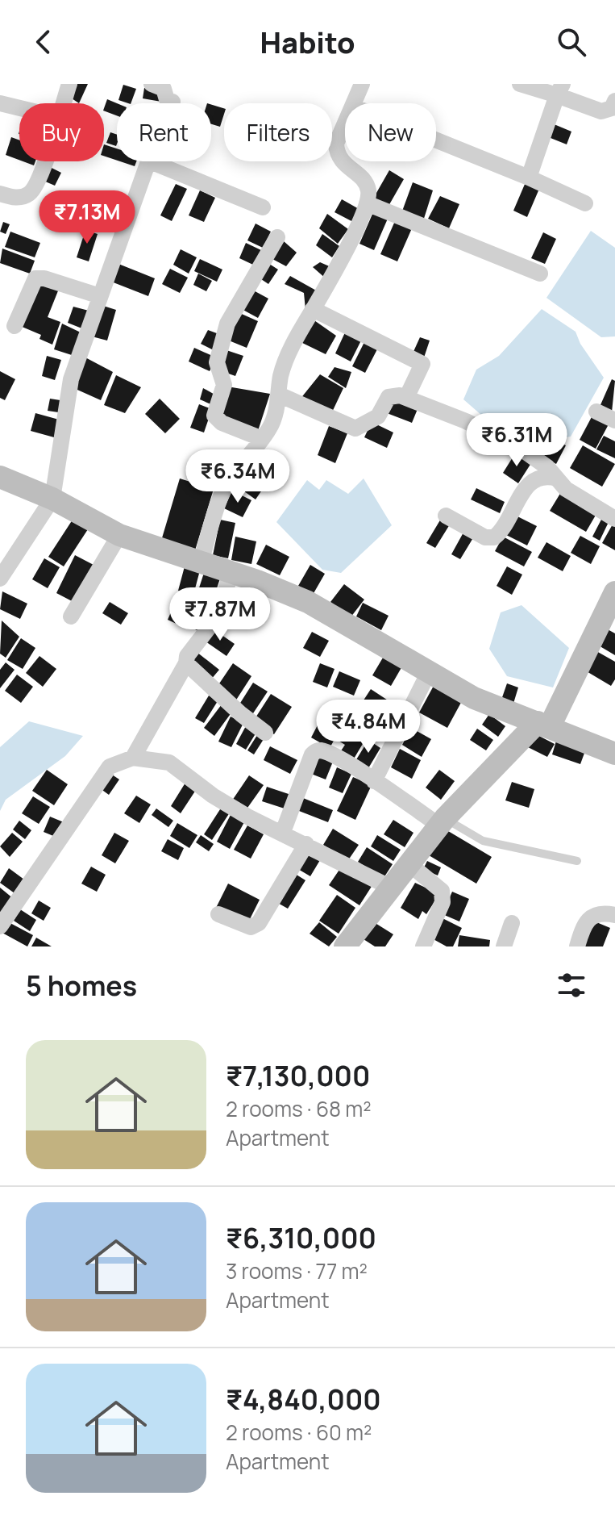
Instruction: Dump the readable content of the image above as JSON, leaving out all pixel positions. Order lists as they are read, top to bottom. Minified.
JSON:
{"page":{"header":"Habito","chip":["Buy","Rent","Filters","New"],"price":["₹7.13M","₹6.31M","₹6.34M","₹7.87M","₹4.84M"],"heading":"5 homes","list":[{"name":"₹7,130,000","note":"2 rooms · 68 m² · Apartment"},{"name":"₹6,310,000","note":"3 rooms · 77 m² · Apartment"},{"name":"₹4,840,000","note":"2 rooms · 60 m² · Apartment"}]}}
